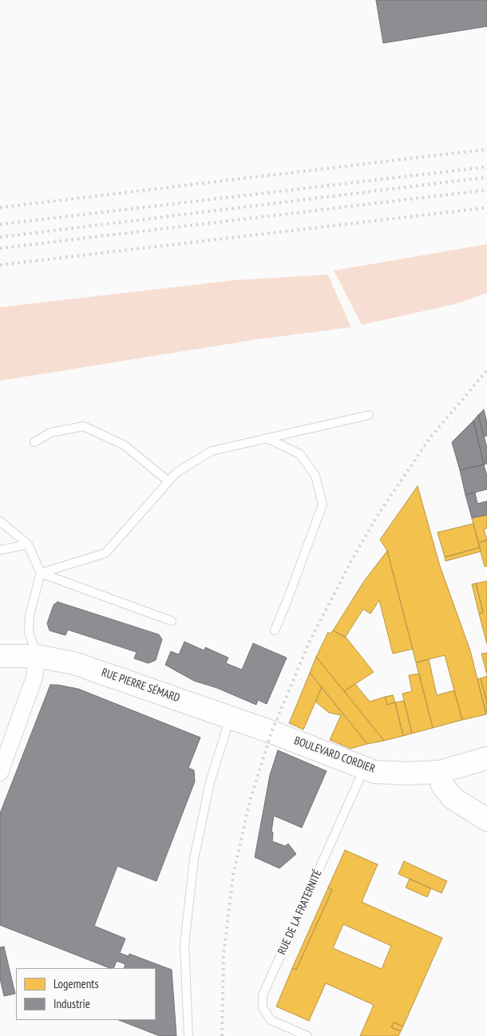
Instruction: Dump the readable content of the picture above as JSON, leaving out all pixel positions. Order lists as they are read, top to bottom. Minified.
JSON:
{"streets":{"main road":["RUE PIERRE SÉMARD","BOULEVARD CORDIER"],"lane":["RUE DE LA FRATERNITÉ"]},"crossings":[["RUE PIERRE SÉMARD","BOULEVARD CORDIER"],["BOULEVARD CORDIER","RUE DE LA FRATERNITÉ"]],"legend":["Logements","Industrie"]}
